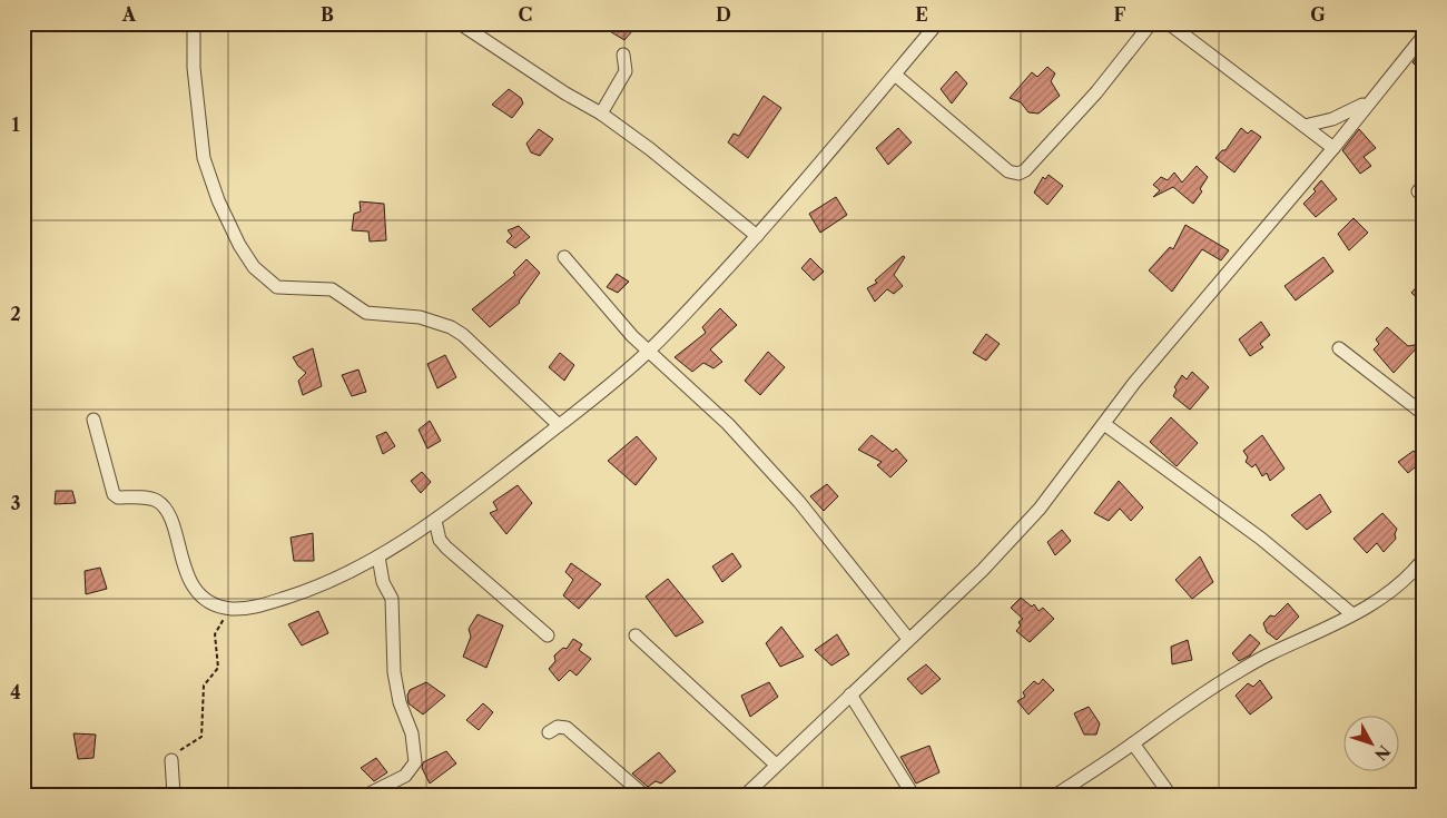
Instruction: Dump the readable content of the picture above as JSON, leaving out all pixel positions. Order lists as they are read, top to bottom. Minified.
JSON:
{"north":"bottom right","grid":{"columns":["A","B","C","D","E","F","G"],"rows":["1","2","3","4"]}}
